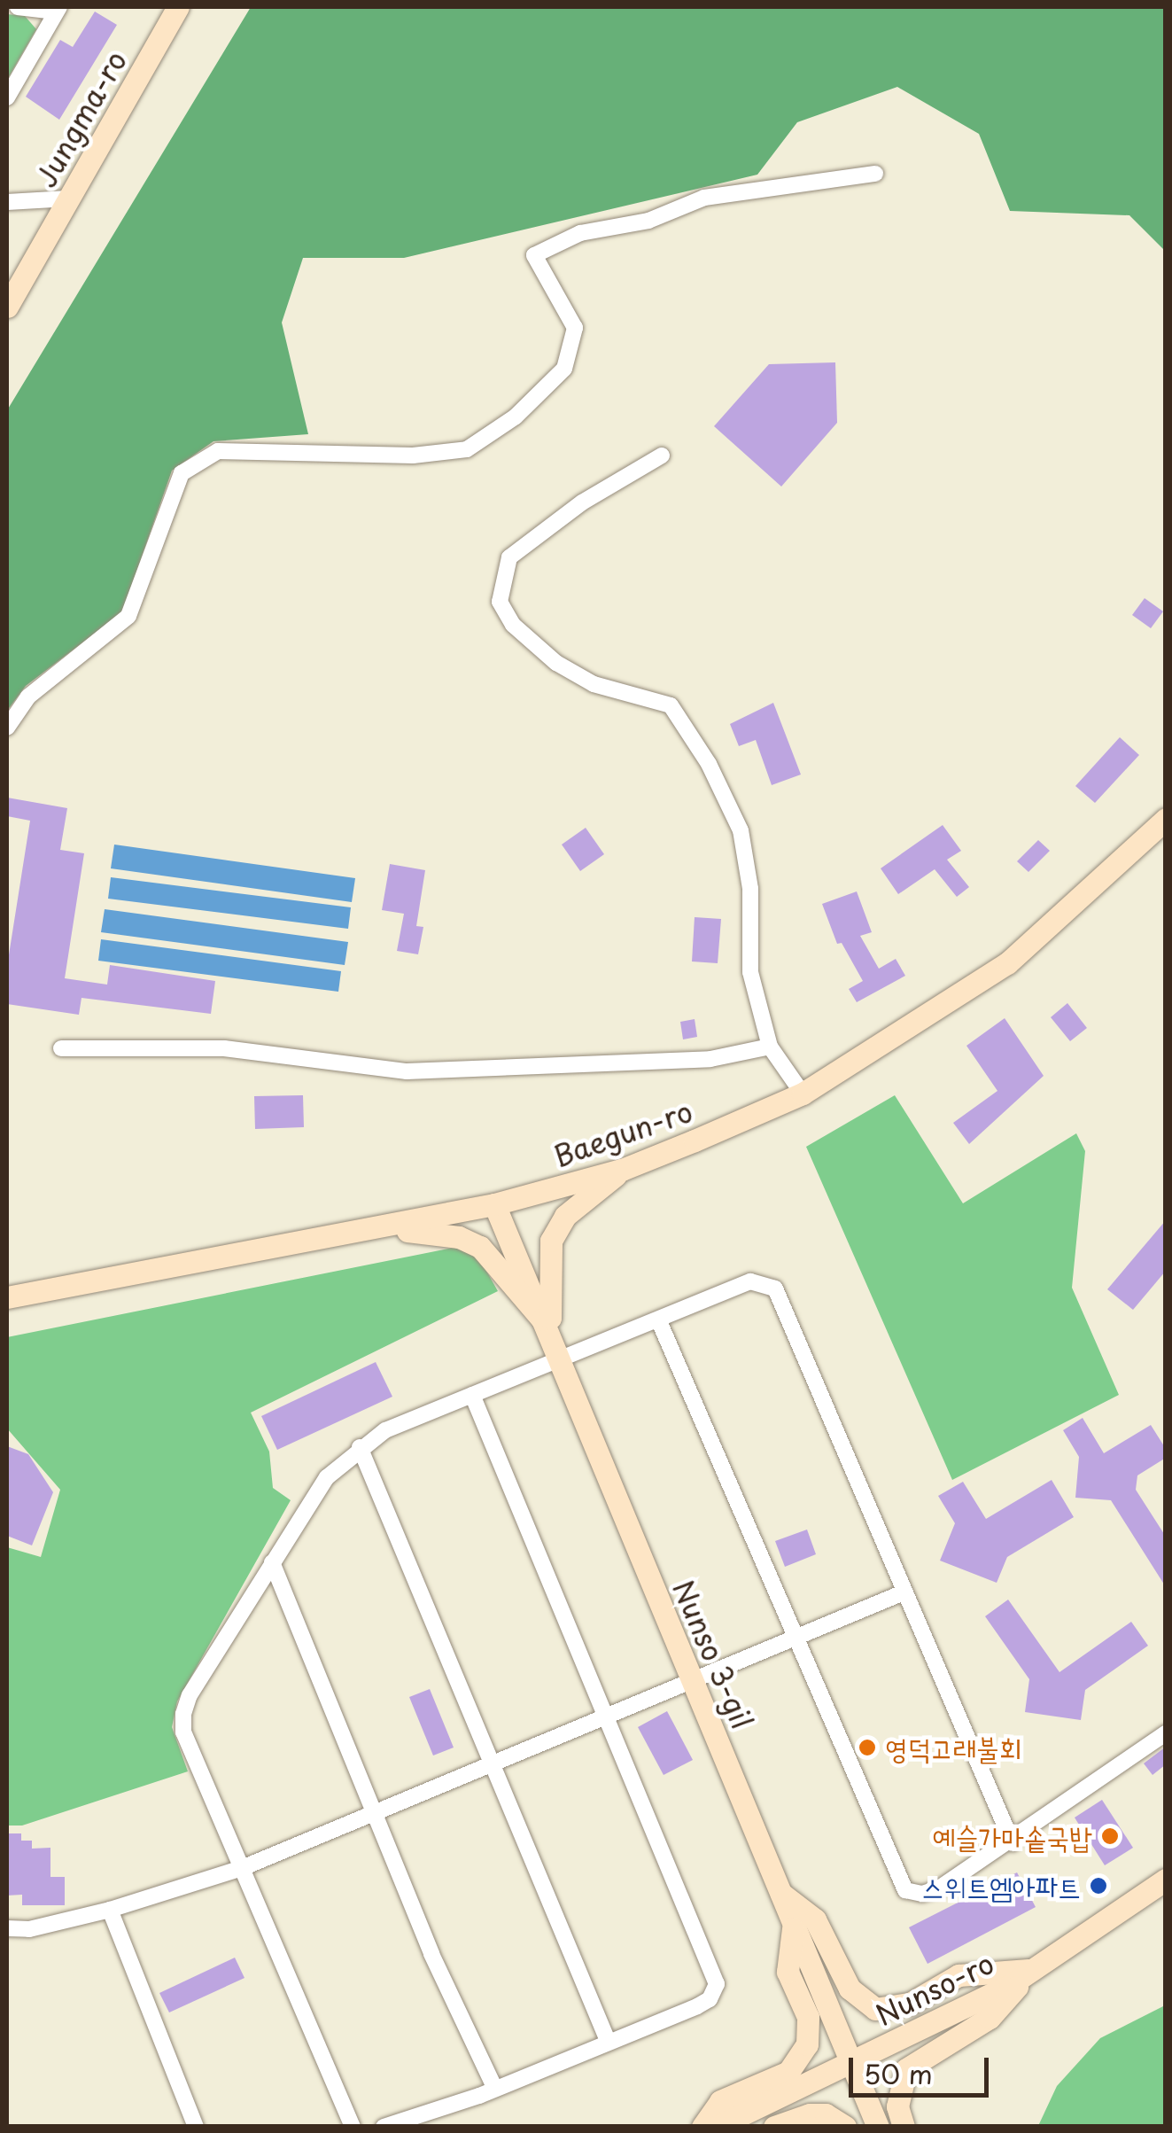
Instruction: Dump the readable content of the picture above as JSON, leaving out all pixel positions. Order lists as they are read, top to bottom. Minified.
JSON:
{"streets":{"street":["Jungma-ro","Baegun-ro","Nunso 3-gil","Nunso-ro"]},"crossings":[["Baegun-ro","Nunso 3-gil"],["Nunso 3-gil","Nunso-ro"]],"places":["영덕고래불회","예슬가마솥국밥","스위트엠아파트"],"scale_bar":"50 m"}
